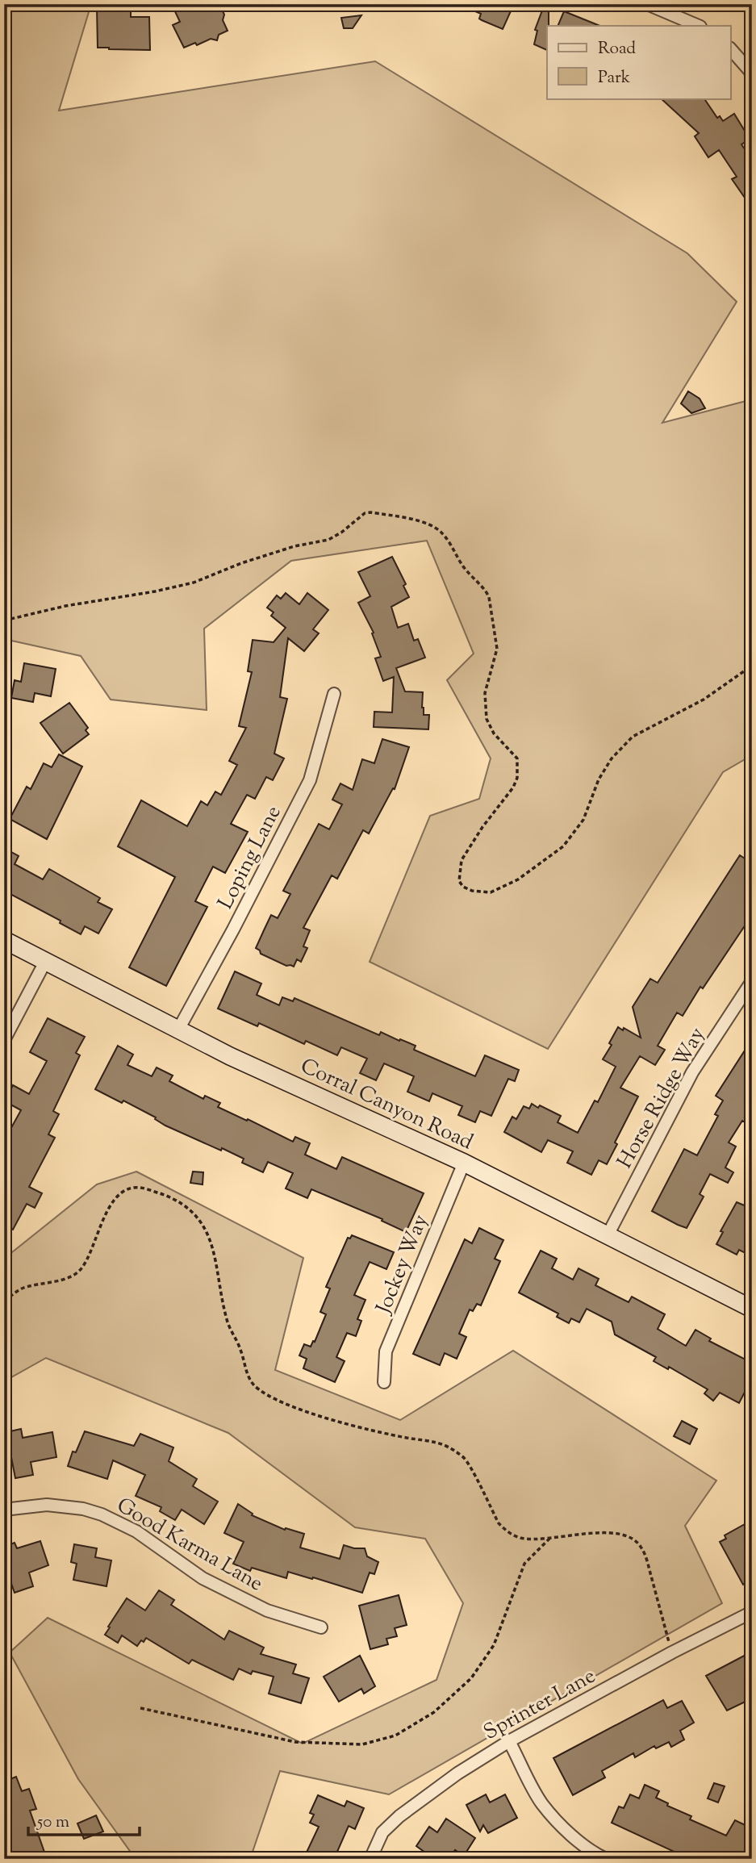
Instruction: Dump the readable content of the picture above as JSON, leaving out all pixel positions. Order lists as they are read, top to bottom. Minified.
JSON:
{"streets":{"main road":["Corral Canyon Road"],"street":["Loping Lane","Horse Ridge Way","Jockey Way","Good Karma Lane","Sprinter Lane"]},"crossings":[["Loping Lane","Corral Canyon Road"],["Horse Ridge Way","Corral Canyon Road"],["Corral Canyon Road","Jockey Way"]],"legend":["Road","Park"],"scale_bar":"50 m"}
